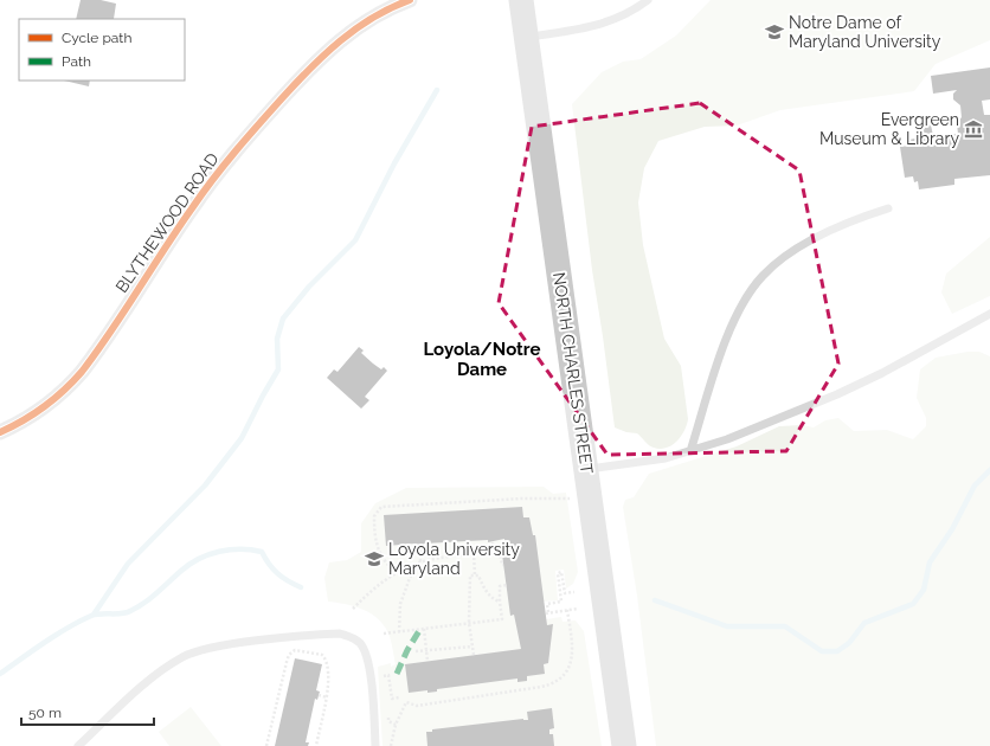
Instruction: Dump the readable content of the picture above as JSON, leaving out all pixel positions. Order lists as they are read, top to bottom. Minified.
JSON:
{"streets":{"main road":["NORTH CHARLES STREET"],"street":["BLYTHEWOOD ROAD"]},"districts":["Loyola/Notre Dame"],"places":{"school or university":["Notre Dame of Maryland University","Loyola University Maryland"],"museum":["Evergreen Museum & Library"]},"legend":["Cycle path","Path"],"scale_bar":"50 m"}
